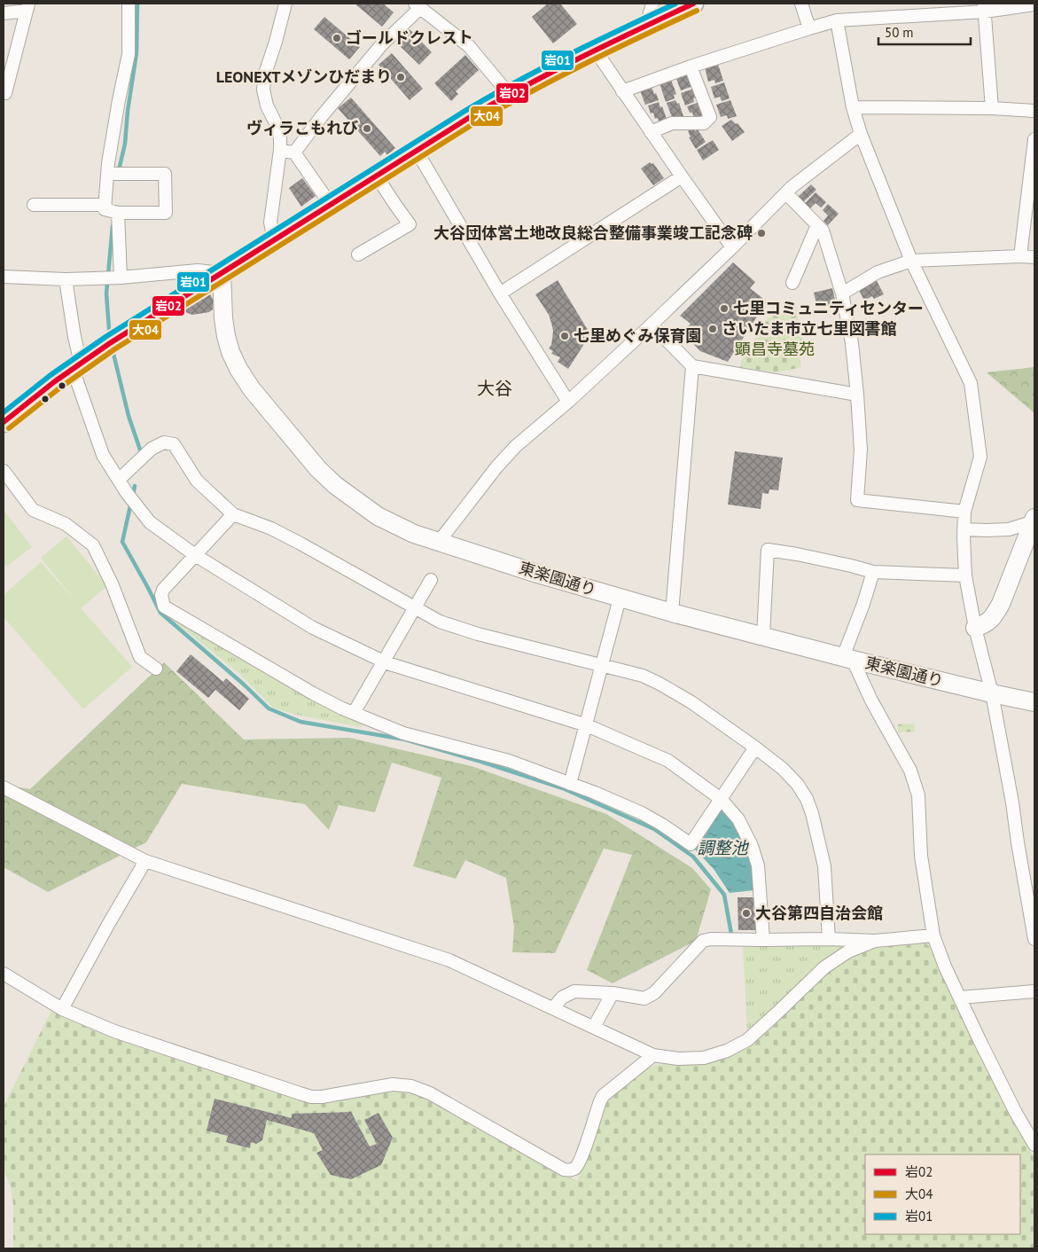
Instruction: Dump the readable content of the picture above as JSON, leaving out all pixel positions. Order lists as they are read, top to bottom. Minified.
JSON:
{"streets":{"street":["東楽園通り"]},"districts":["大谷"],"water":["調整池"],"parks":["顕昌寺墓苑"],"places":["ゴールドクレスト","LEONEXTメゾンひだまり","ヴィラこもれび","大谷団体営土地改良総合整備事業竣工記念碑","七里コミュニティセンター","さいたま市立七里図書館","七里めぐみ保育園","大谷第四自治会館"],"lines":["transit line 岩02","transit line 岩01","transit line 大04"],"legend":["岩02","大04","岩01"],"scale_bar":"50 m"}
